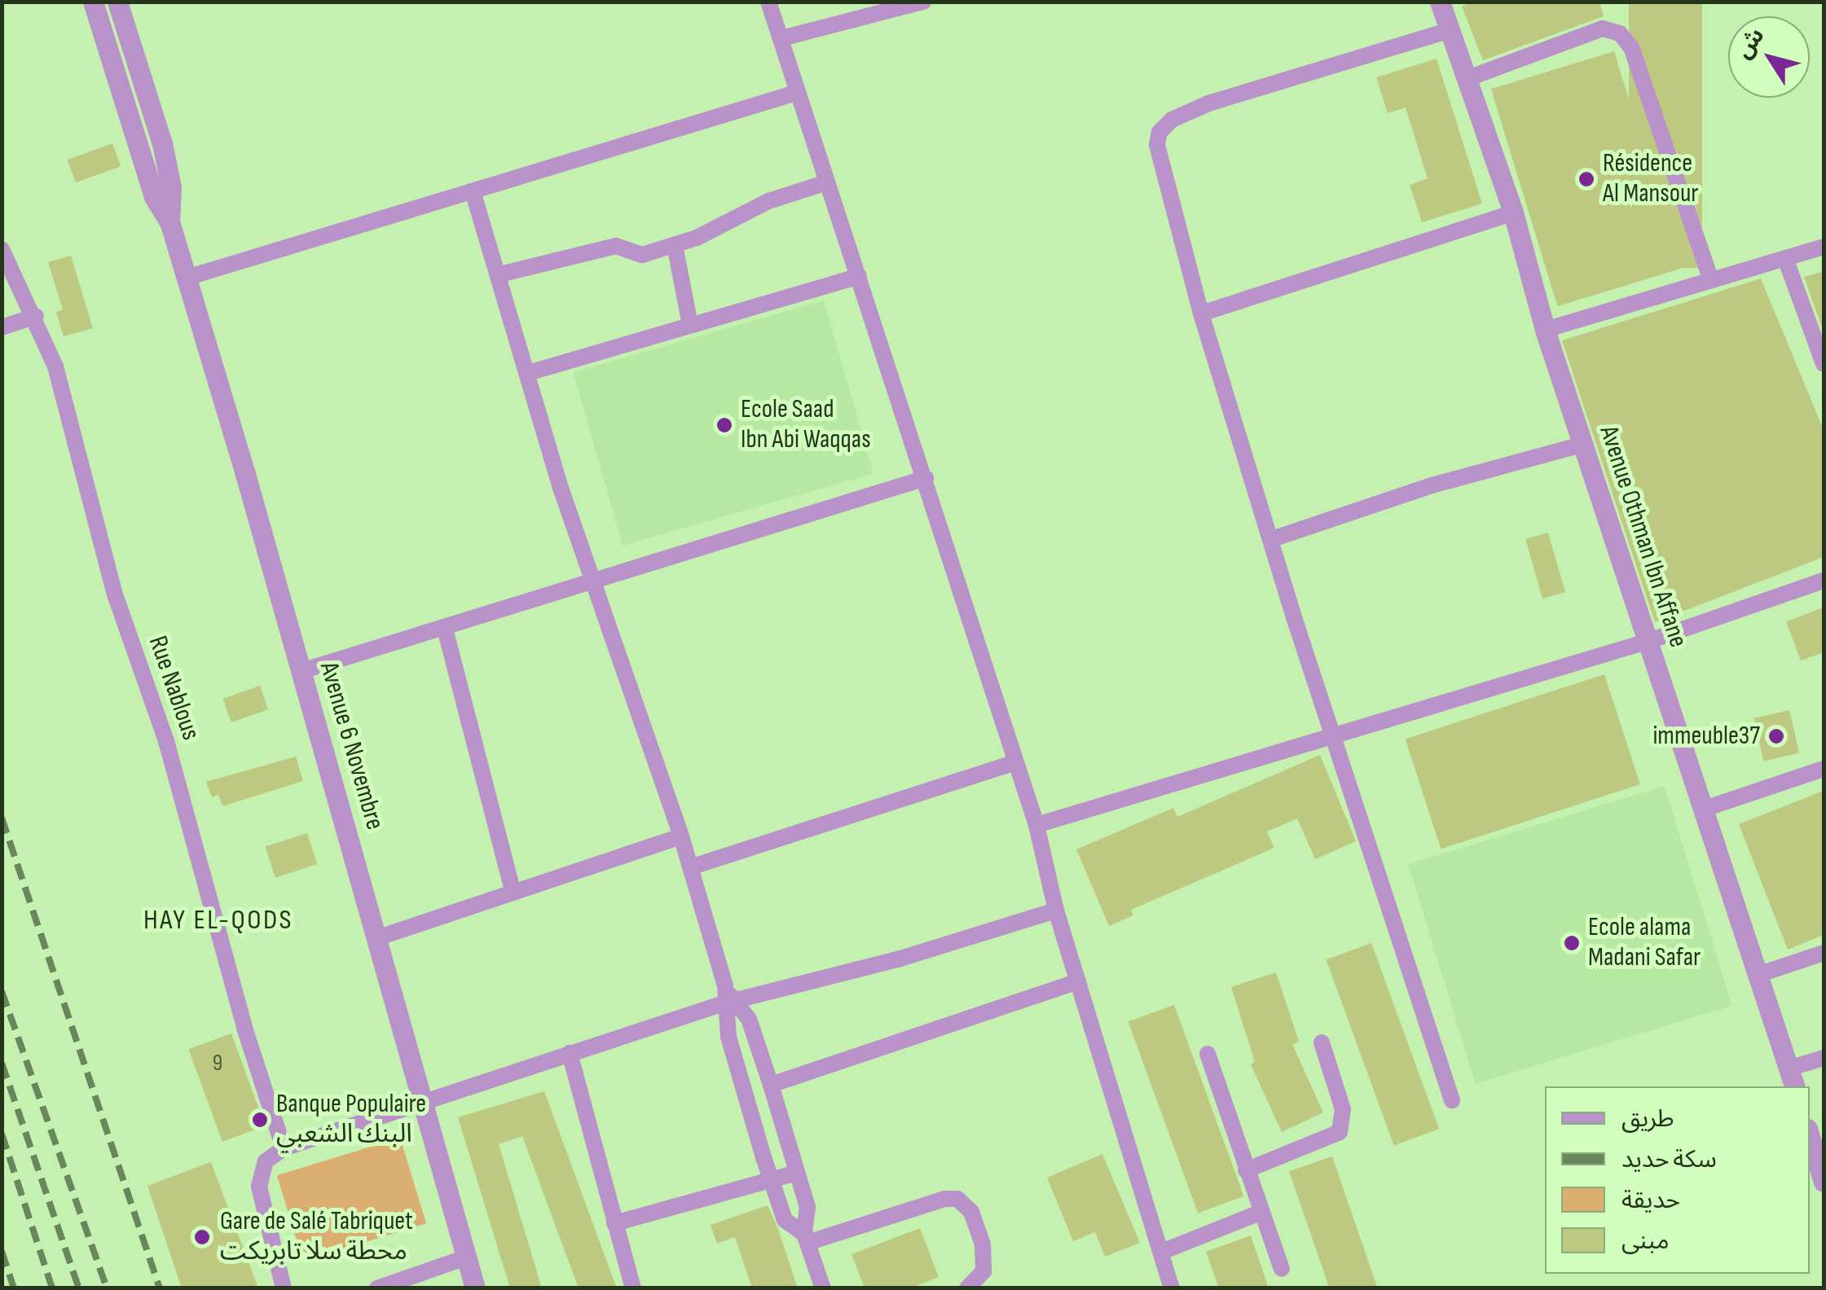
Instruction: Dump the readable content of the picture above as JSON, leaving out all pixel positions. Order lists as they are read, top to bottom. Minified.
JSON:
{"streets":{"street":["Avenue Othman Ibn Affane","Rue Nablous","Avenue 6 Novembre"]},"districts":["HAY EL-QODS"],"places":["Résidence Al Mansour","Ecole Saad Ibn Abi Waqqas","immeuble37","Ecole alama Madani Safar","Banque Populaire البنك الشعبي","Gare de Salé Tabriquet محطة سلا تابريكت"],"house_numbers":["9"],"legend":["طريق","سكة حديد","حديقة","مبنى"],"north":"top left"}
